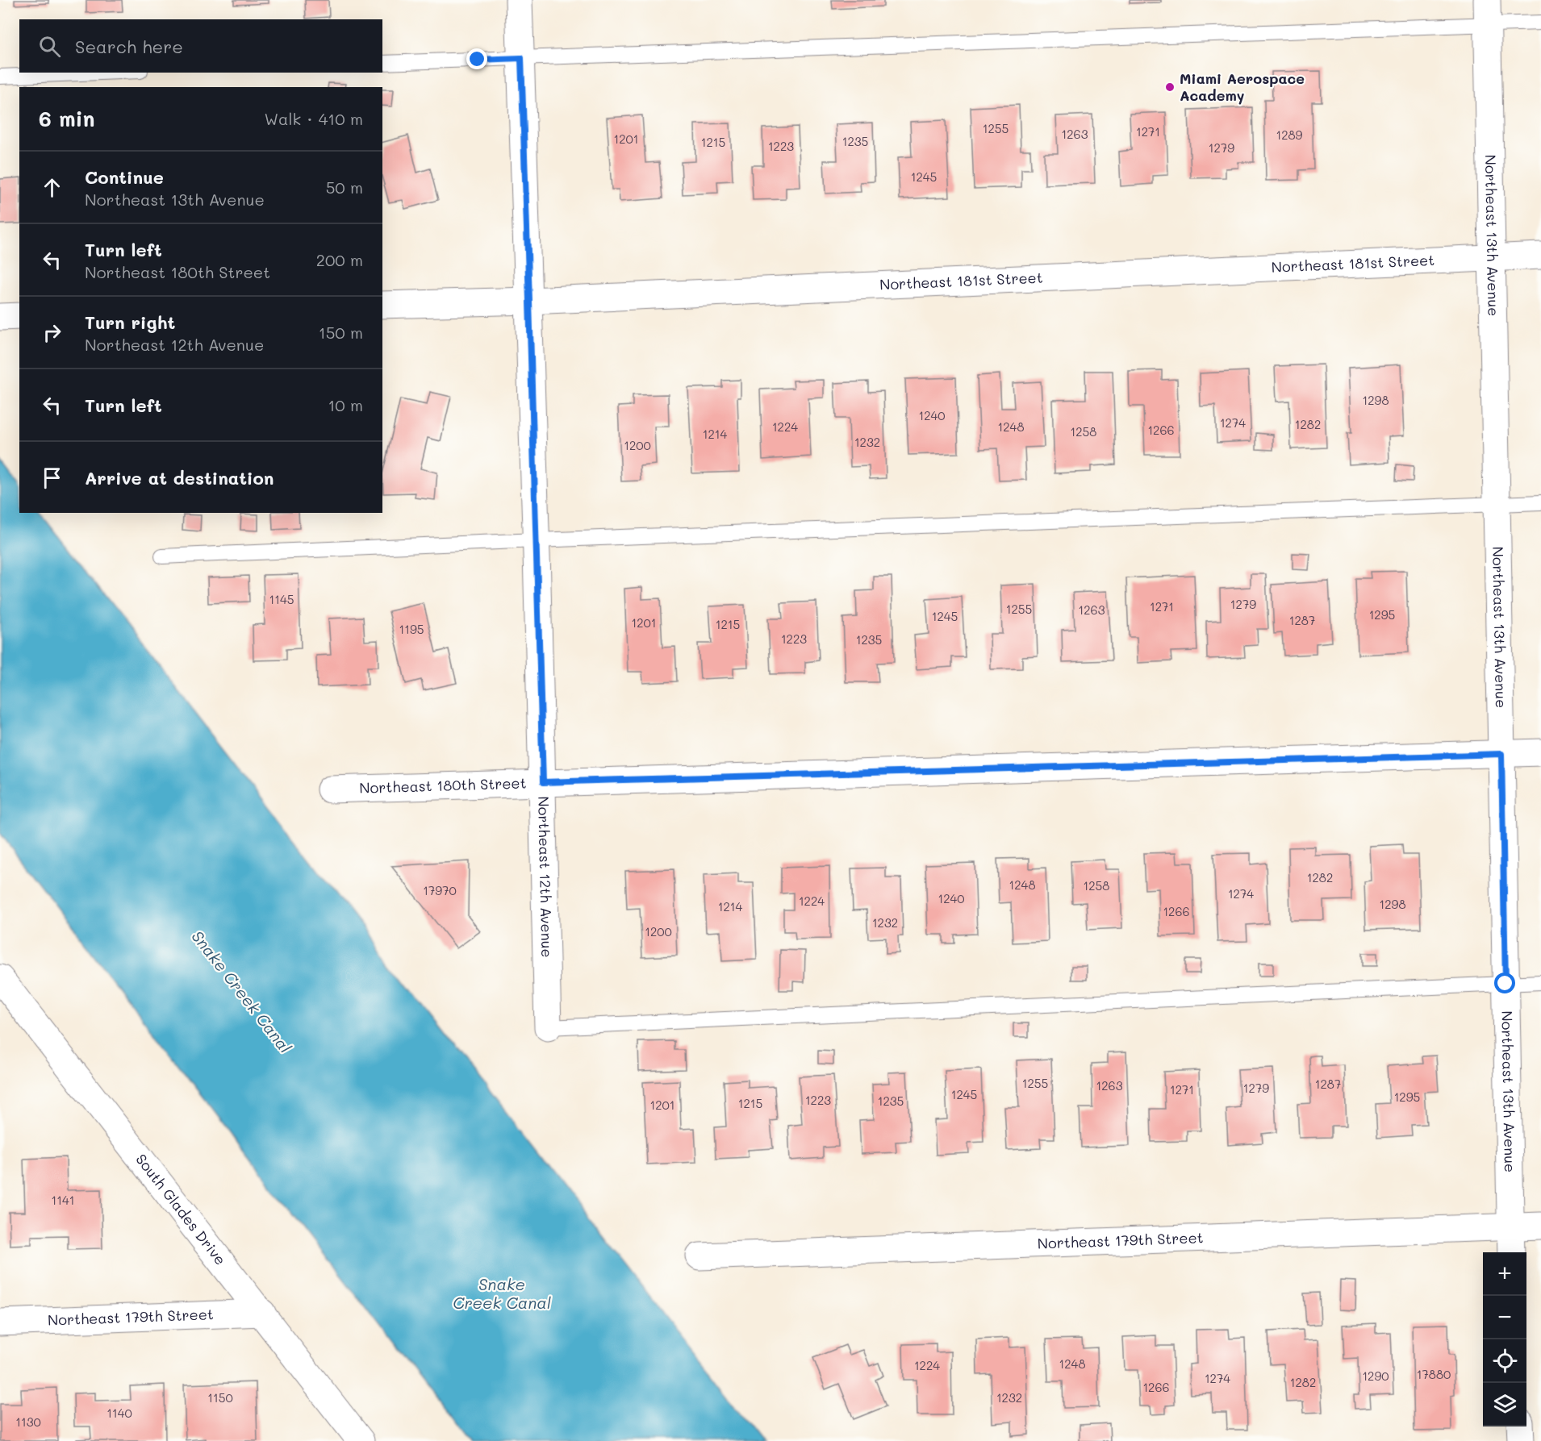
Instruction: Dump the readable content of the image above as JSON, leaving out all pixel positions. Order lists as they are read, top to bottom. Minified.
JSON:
{"streets":{"street":["Northeast 13th Avenue","Northeast 181st Street","Northeast 180th Street","Northeast 12th Avenue","South Glades Drive","Northeast 179th Street"]},"crossings":[["Northeast 13th Avenue","Northeast 181st Street"],["Northeast 13th Avenue","Northeast 180th Street"],["Northeast 13th Avenue","Northeast 179th Street"],["Northeast 181st Street","Northeast 12th Avenue"],["Northeast 180th Street","Northeast 12th Avenue"],["South Glades Drive","Northeast 179th Street"]],"water":["Snake Creek Canal"],"places":["Miami Aerospace Academy"],"house_numbers":["1255","1271","1263","1289","1201","1235","1215","1223","1279","1245","1298","1240","1274","1282","1224","1248","1266","1258","1214","1232","1200","1145","1279","1271","1255","1263","1295","1245","1287","1201","1215","1195","1223","1235","1282","1248","1258","17970","1274","1240","1224","1298","1214","1266","1232","1200","1255","1287","1263","1279","1271","1245","1295","1223","1235","1215","1201","1141","1248","1224","17880","1290","1274","1282","1266","1150","1232","1140","1130"],"page":{"search":"Search here","heading":["6 min","Walk · 410 m"],"list":[["Continue","Northeast 13th Avenue","50 m"],["Turn left","Northeast 180th Street","200 m"],["Turn right","Northeast 12th Avenue","150 m"],["Turn left","10 m"],"Arrive at destination"],"map_buttons":["+","−"]}}
